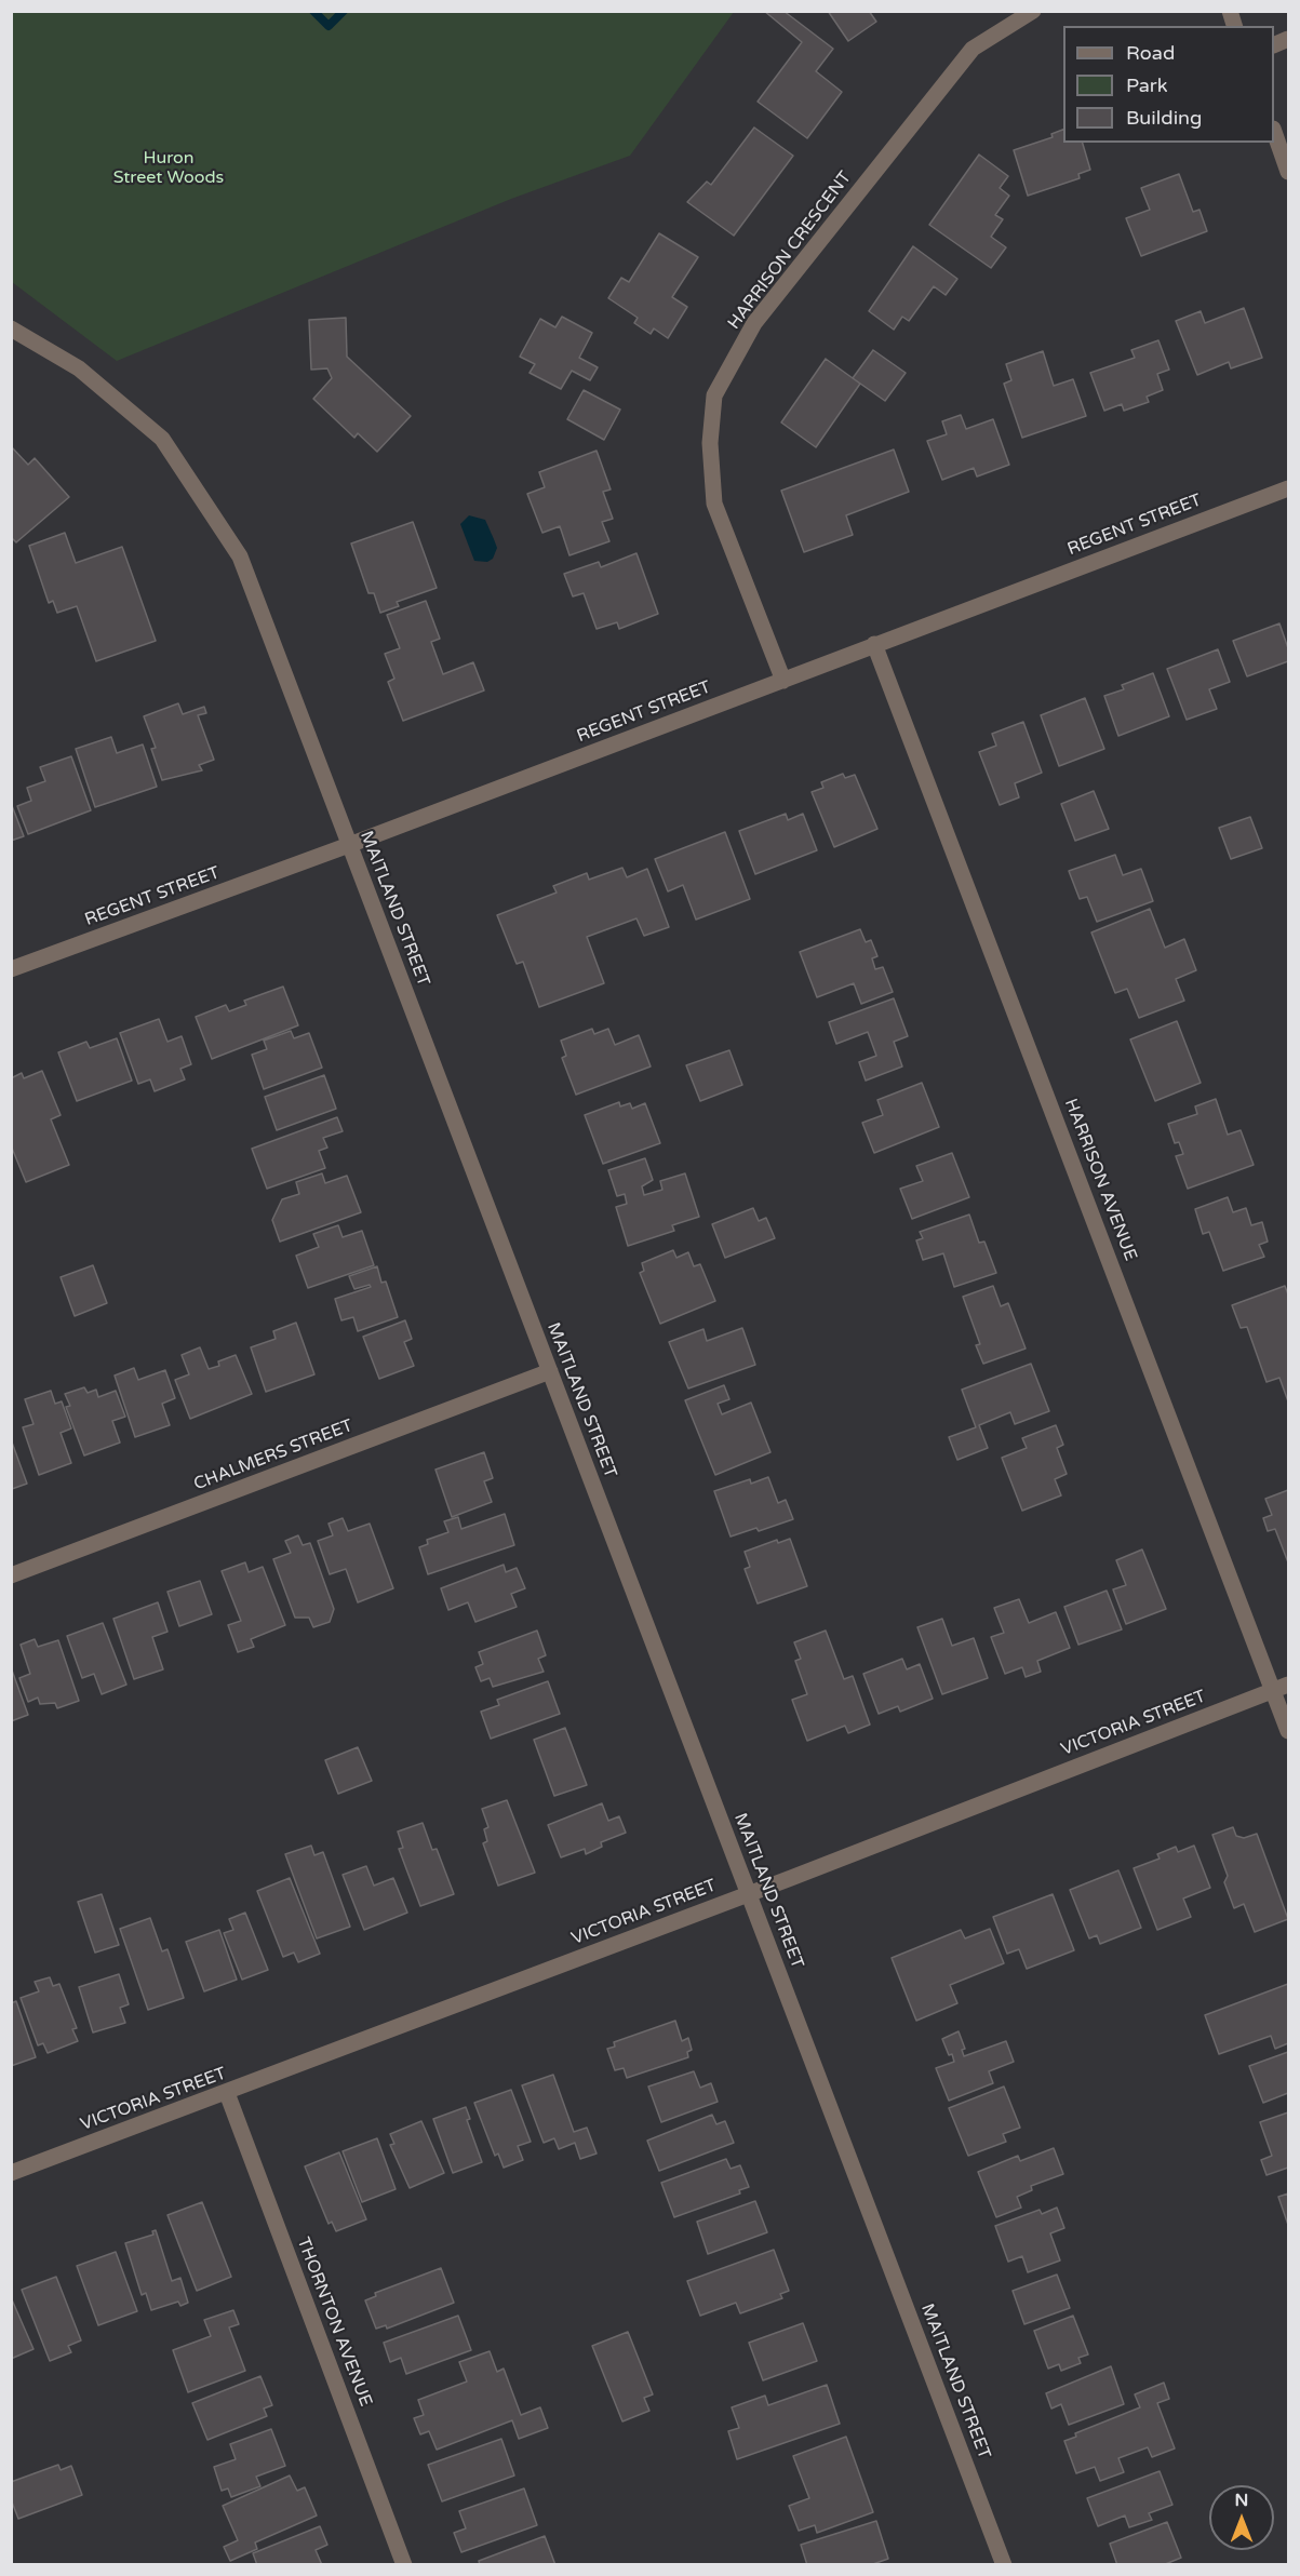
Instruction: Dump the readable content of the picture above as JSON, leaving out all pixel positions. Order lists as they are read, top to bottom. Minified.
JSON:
{"streets":{"street":["HARRISON CRESCENT","REGENT STREET","MAITLAND STREET","HARRISON AVENUE","CHALMERS STREET","VICTORIA STREET","THORNTON AVENUE"]},"crossings":[["HARRISON CRESCENT","REGENT STREET"],["REGENT STREET","MAITLAND STREET"],["REGENT STREET","HARRISON AVENUE"],["MAITLAND STREET","CHALMERS STREET"],["MAITLAND STREET","VICTORIA STREET"],["HARRISON AVENUE","VICTORIA STREET"],["VICTORIA STREET","THORNTON AVENUE"]],"parks":["Huron Street Woods"],"legend":["Road","Park","Building"],"north":"top"}
